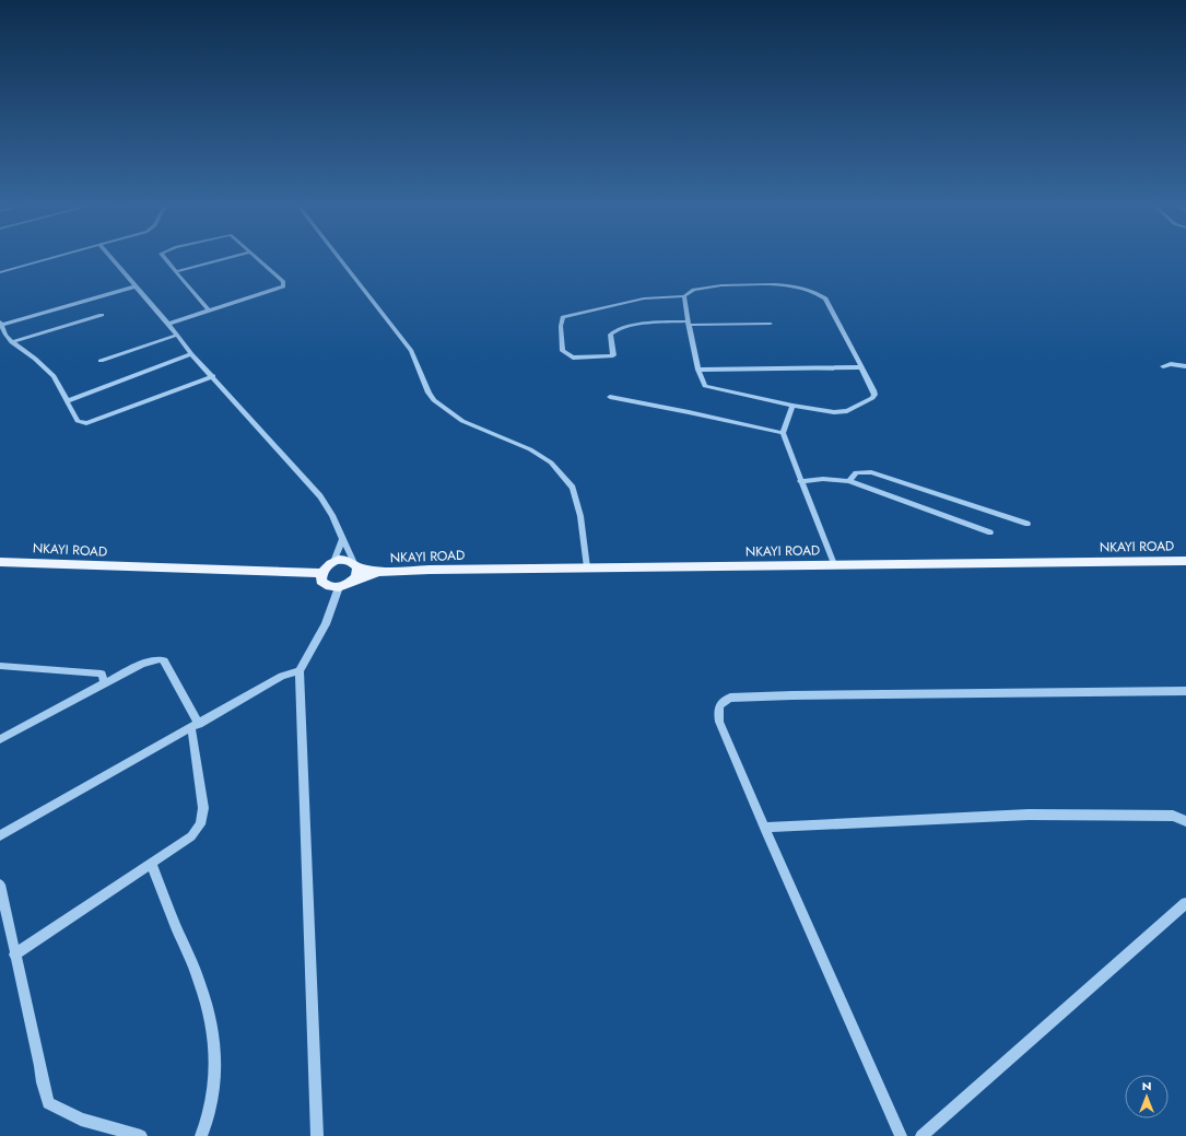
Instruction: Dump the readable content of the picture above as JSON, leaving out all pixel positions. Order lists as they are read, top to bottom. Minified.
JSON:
{"streets":{"main road":["NKAYI ROAD"]},"north":"top"}
